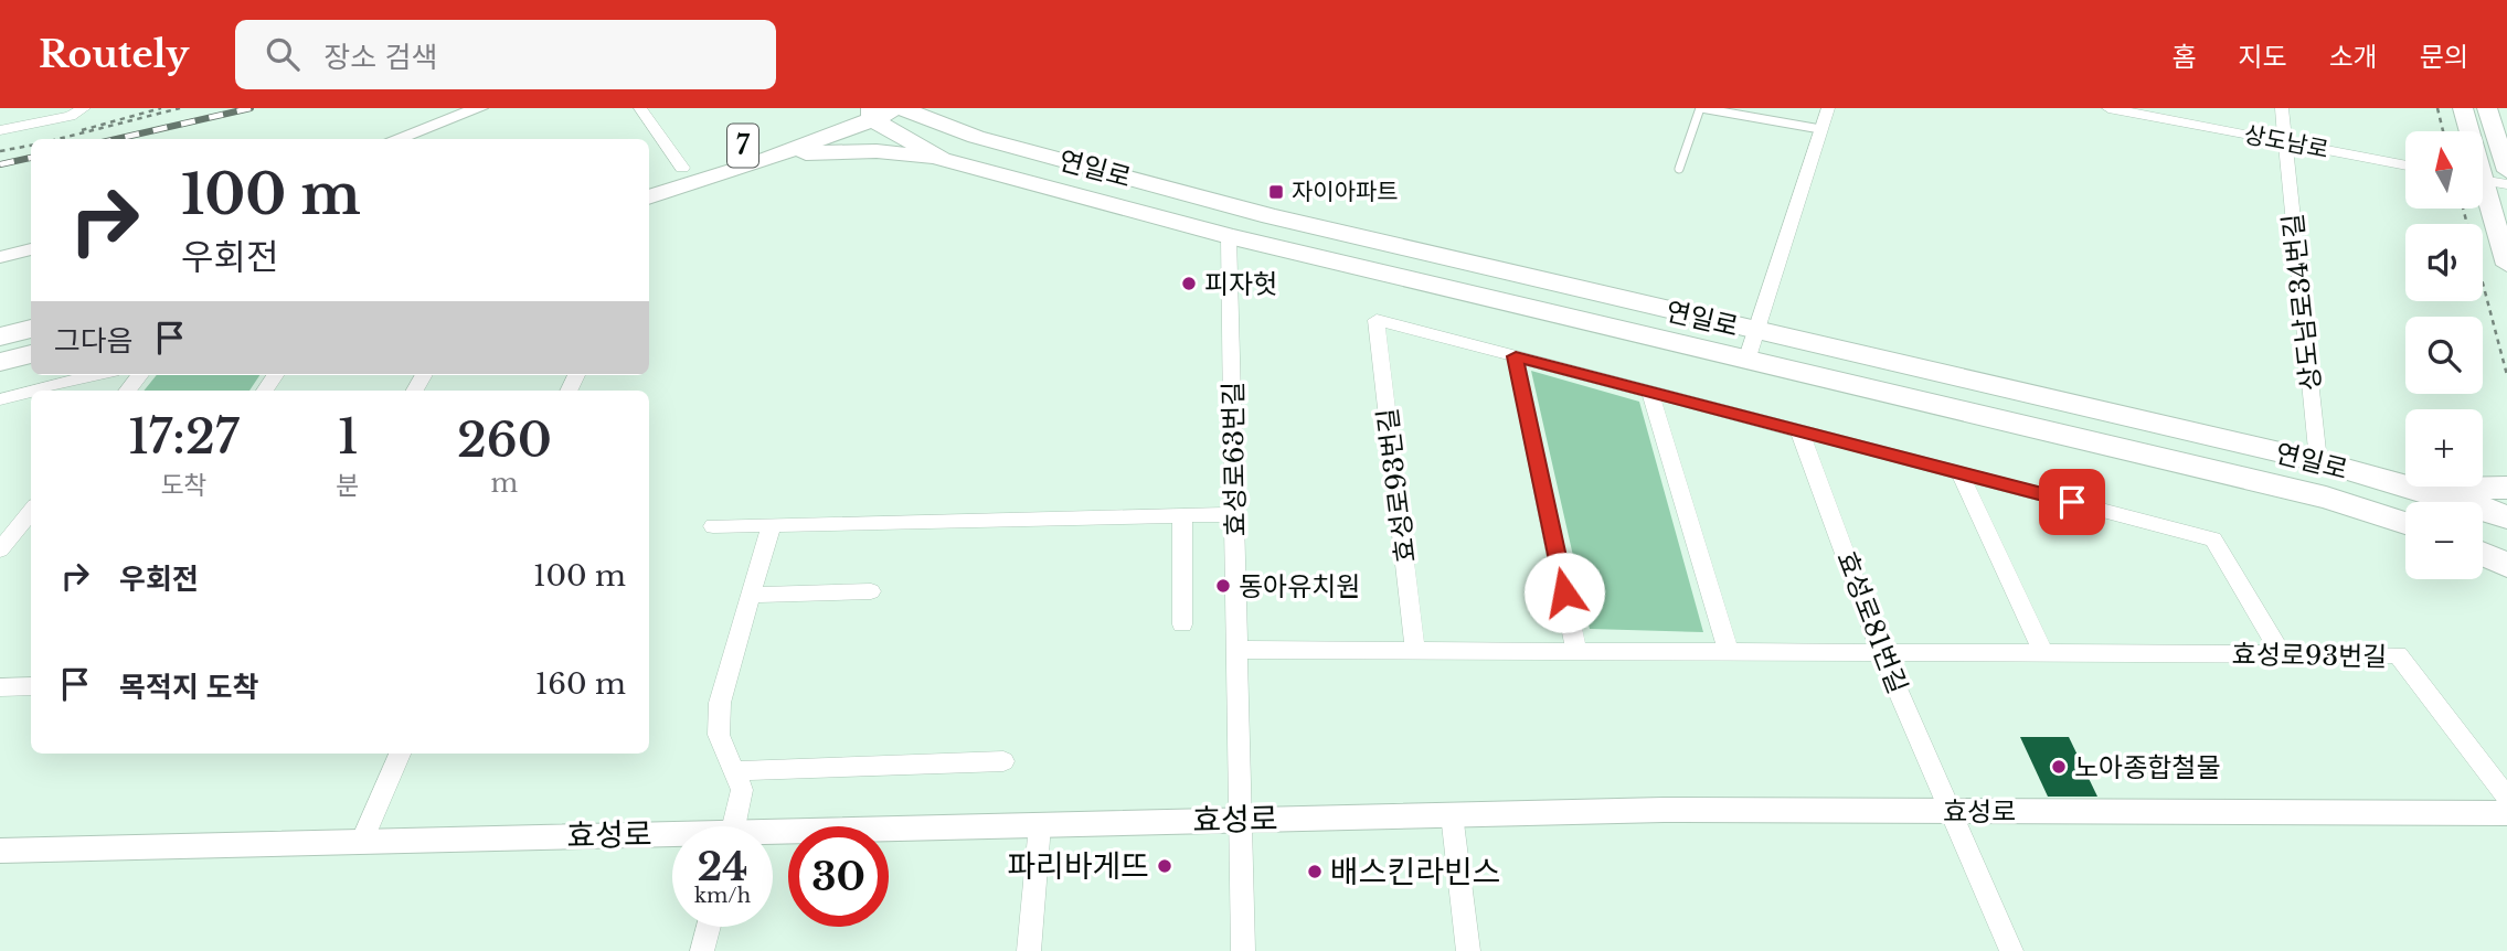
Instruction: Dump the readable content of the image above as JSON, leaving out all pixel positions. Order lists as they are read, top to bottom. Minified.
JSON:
{"streets":{"main road":["7","연일로"],"street":["상도남로","상도남로34번길","효성로63번길","효성로93번길","효성로81번길","효성로"]},"crossings":[["상도남로","상도남로34번길"],["7","연일로"],["연일로","상도남로34번길"],["연일로","효성로63번길"],["효성로63번길","효성로93번길"],["효성로63번길","효성로"],["효성로93번길","효성로81번길"],["효성로81번길","효성로"]],"places":{"transit":["자이아파트"],"other":["피자헛","동아유치원","노아종합철물","파리바게뜨","배스킨라빈스"]},"north":"top","page":{"header":"Routely","search":"장소 검색","nav":["홈","지도","소개","문의"],"map_buttons":["+","−"],"turn":["100 m","우회전"],"then":"그다음","eta":["17:27","도착","1","분","260","m"],"list":[{"name":"우회전","value":"100 m"},{"name":"목적지 도착","value":"160 m"}],"speed":"24 km/h","limit":"30"}}
